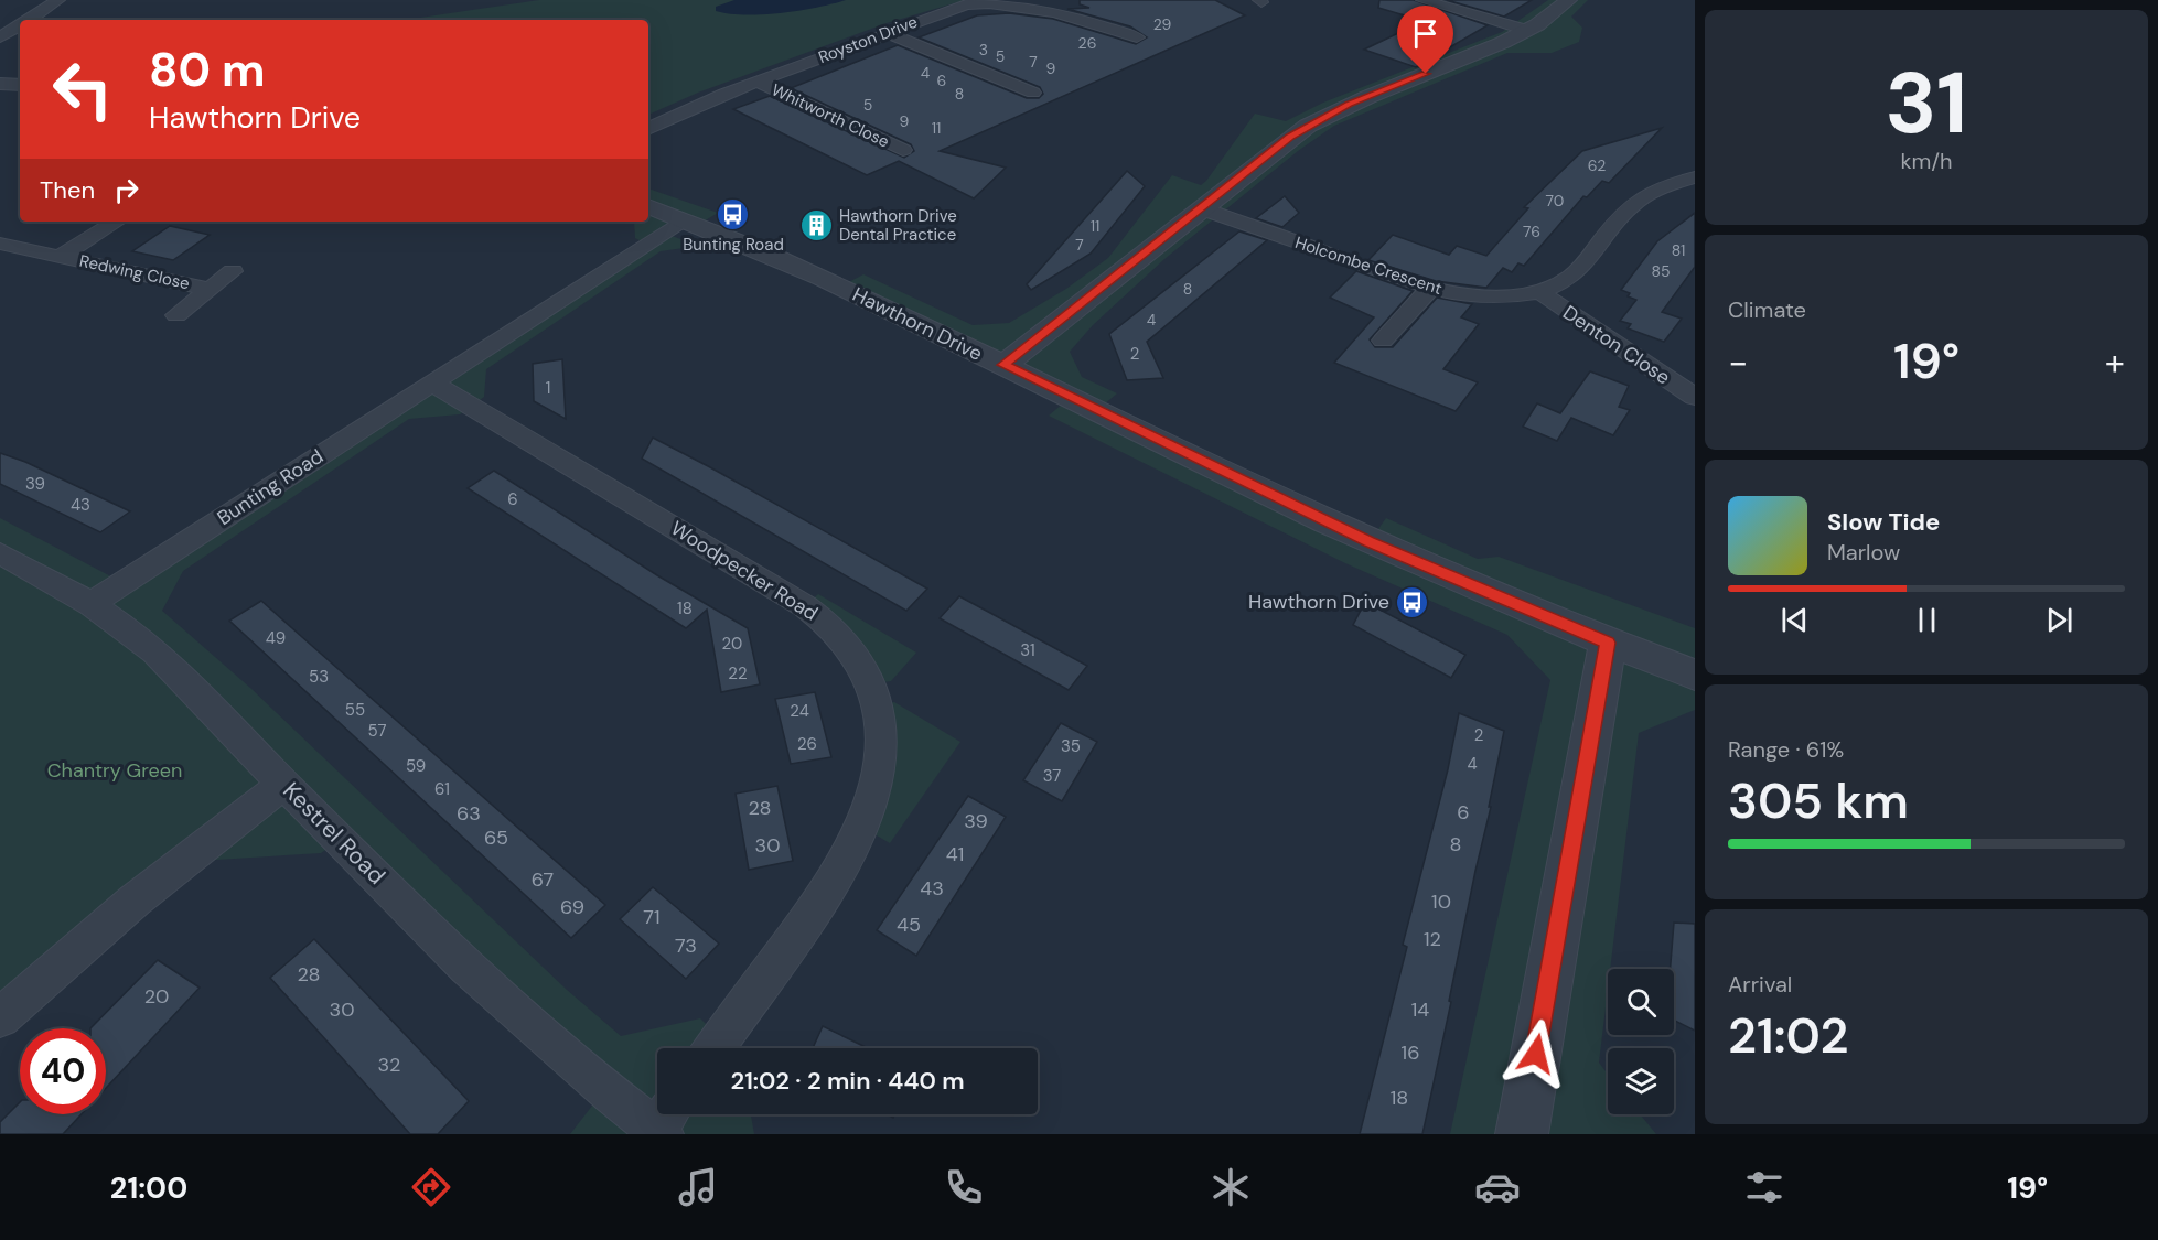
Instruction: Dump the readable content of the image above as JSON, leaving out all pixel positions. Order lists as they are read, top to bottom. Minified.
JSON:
{"streets":{"street":["Royston Drive","Whitworth Close","Holcombe Crescent","Redwing Close","Hawthorn Drive","Denton Close","Bunting Road","Woodpecker Road","Kestrel Road"]},"crossings":[["Royston Drive","Whitworth Close"],["Holcombe Crescent","Denton Close"],["Hawthorn Drive","Bunting Road"],["Bunting Road","Woodpecker Road"],["Bunting Road","Kestrel Road"]],"parks":["Chantry Green"],"places":{"bus stop":["Bunting Road","Hawthorn Drive"],"building":["Hawthorn Drive Dental Practice"]},"house_numbers":["29","26","3","5","7","9","4","6","8","5","9","11","62","70","11","76","7","81","85","8","4","2","1","39","6","43","18","49","20","31","22","53","55","24","57","2","26","35","4","59","37","61","28","6","63","39","65","8","30","41","67","43","10","69","71","45","12","73","28","20","30","14","16","32","18"],"page":{"tile":[["31","km/h"],"Climate",["Range · 61%","305 km"],["Arrival","21:02"]],"turn":["80 m","Hawthorn Drive"],"then":"Then","heat":["−","19°","+"],"song":["Slow Tide","Marlow"],"limit":"40","trip":"21:02 · 2 min · 440 m","tabs":["21:00","19°"]}}
